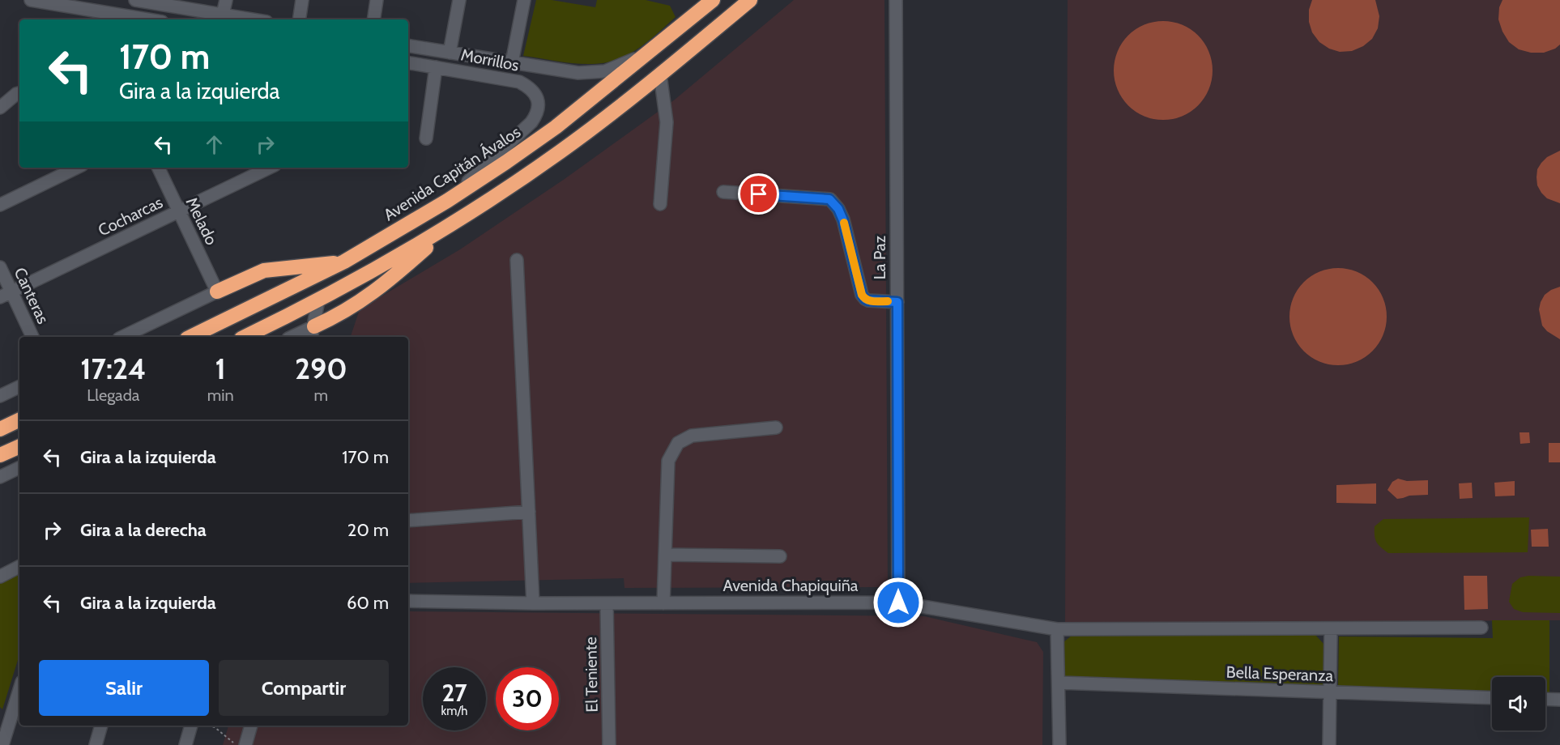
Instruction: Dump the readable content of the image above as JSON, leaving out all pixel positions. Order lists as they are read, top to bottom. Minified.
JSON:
{"streets":{"highway":["Avenida Capitán Ávalos"],"street":["Morrillos","Cocharcas","Melado","La Paz","Canteras","Avenida Chapiquiña","Bella Esperanza","El Teniente"]},"crossings":[["Morrillos","Avenida Capitán Ávalos"],["Cocharcas","Melado"],["Cocharcas","Canteras"],["La Paz","Avenida Chapiquiña"],["Avenida Chapiquiña","El Teniente"]],"page":{"turn":["170 m","Gira a la izquierda"],"eta":["17:24","Llegada","1","min","290","m"],"list":[{"name":"Gira a la izquierda","value":"170 m"},{"name":"Gira a la derecha","value":"20 m"},{"name":"Gira a la izquierda","value":"60 m"}],"buttons":["Salir","Compartir"],"speed":"27 km/h","limit":"30"}}
